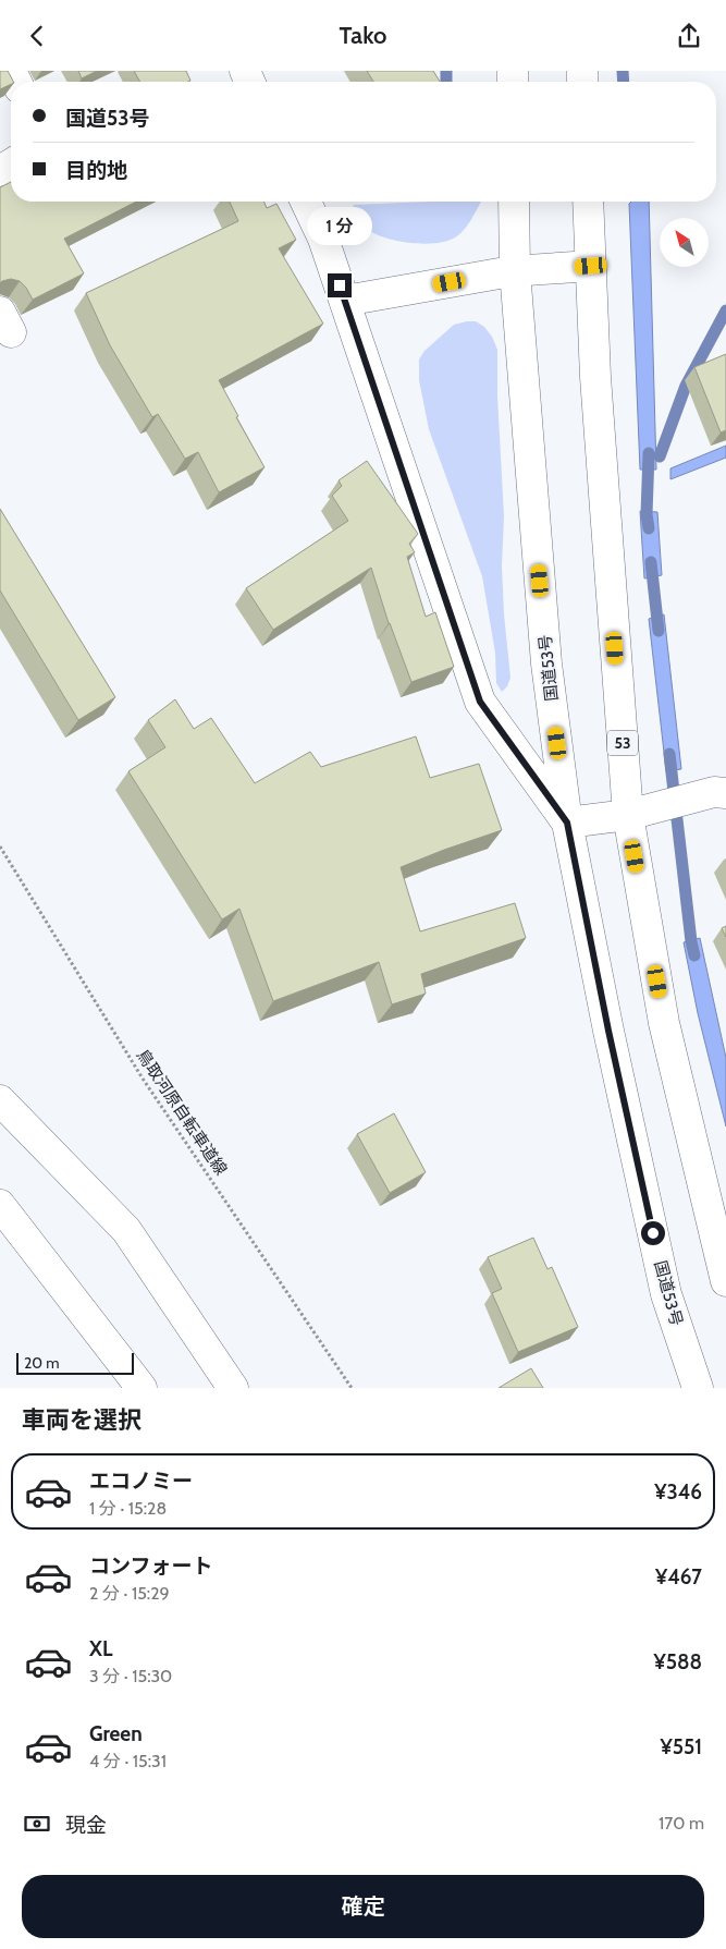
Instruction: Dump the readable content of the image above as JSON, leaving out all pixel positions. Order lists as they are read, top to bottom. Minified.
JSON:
{"streets":{"main road":["国道53号","53"],"path":["鳥取河原自転車道線"]},"scale_bar":"20 m","north":"top left","page":{"header":"Tako","banner":["国道53号","目的地"],"bubble":"1 分","scale":"20 m","heading":"車両を選択","list":[{"name":"エコノミー","note":"1 分 · 15:28","value":"¥346"},{"name":"コンフォート","note":"2 分 · 15:29","value":"¥467"},{"name":"XL","note":"3 分 · 15:30","value":"¥588"},{"name":"Green","note":"4 分 · 15:31","value":"¥551"}],"pay":["現金","170 m"],"buttons":"確定"}}
